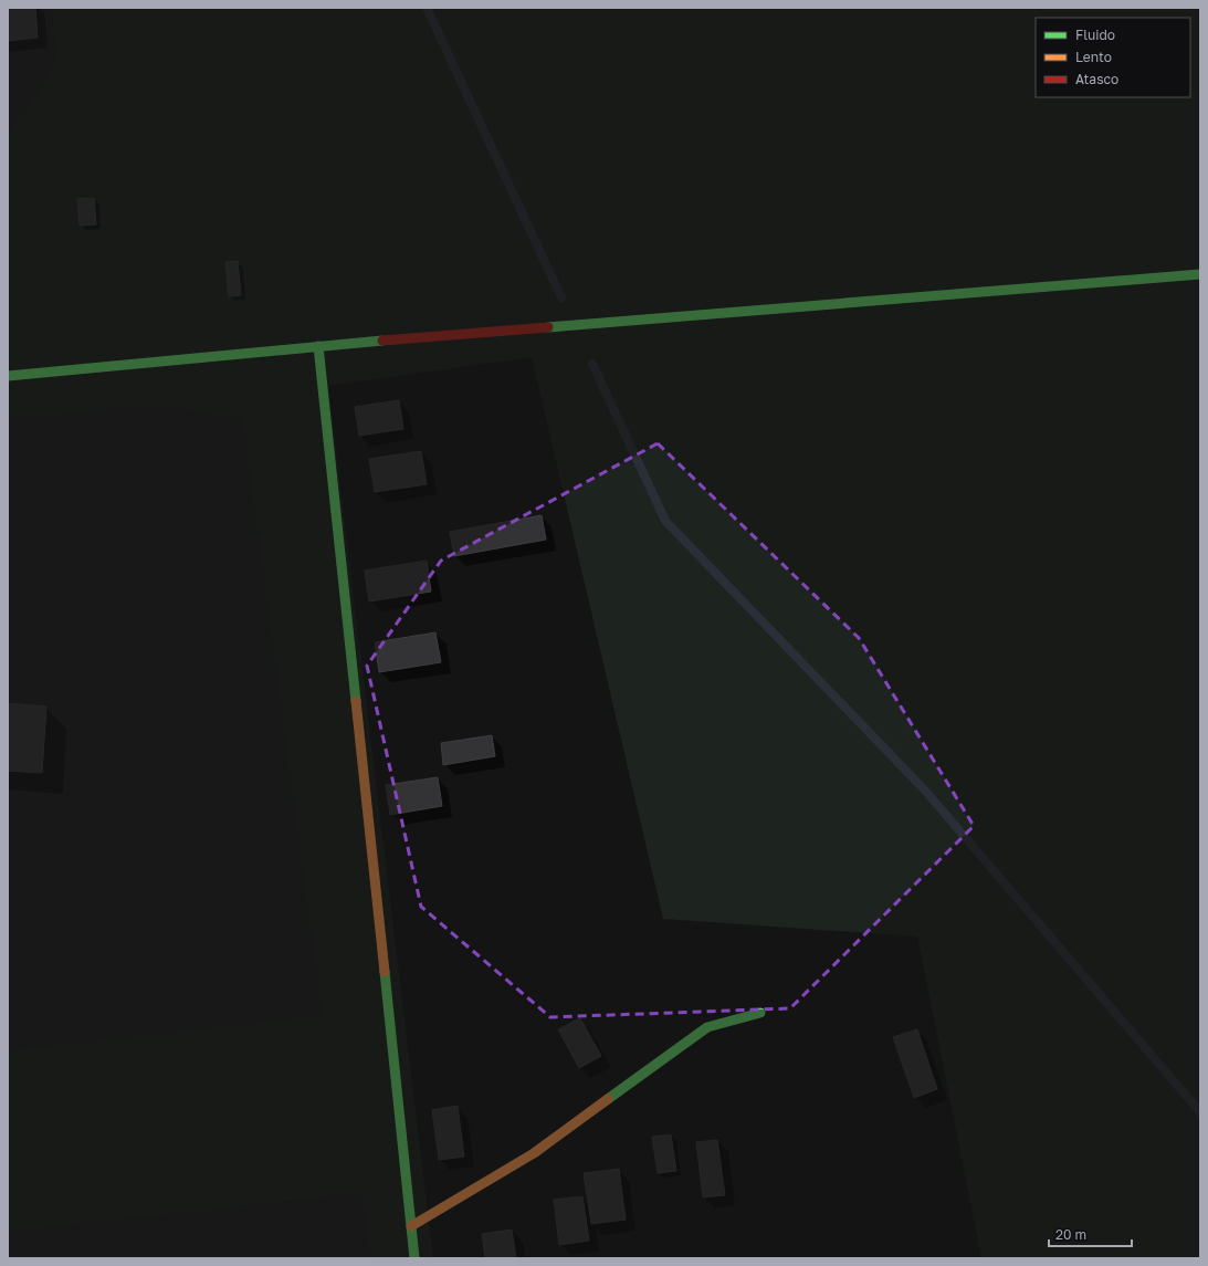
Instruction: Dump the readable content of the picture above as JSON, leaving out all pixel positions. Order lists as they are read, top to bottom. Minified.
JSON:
{"legend":["Fluido","Lento","Atasco"],"scale_bar":"20 m"}
